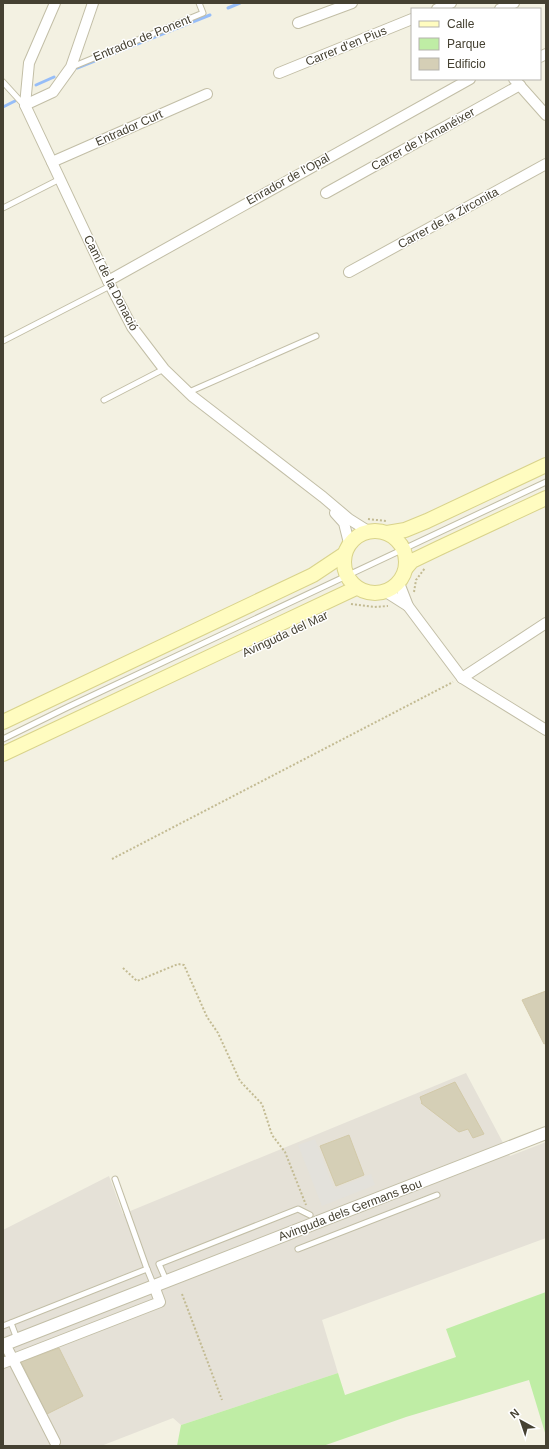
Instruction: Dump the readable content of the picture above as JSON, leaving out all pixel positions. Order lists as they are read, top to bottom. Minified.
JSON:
{"streets":{"main road":["Avinguda del Mar"],"street":["Carrer d'en Pius","Entrador Curt","Carrer de l'Amanéixer","Enrador de l'Opal","Carrer de la Zirconita","Camí de la Donació","Avinguda dels Germans Bou"],"lane":["Entrador de Ponent"]},"crossings":[["Entrador Curt","Camí de la Donació"],["Enrador de l'Opal","Camí de la Donació"]],"legend":["Calle","Parque","Edificio"],"north":"top left"}
